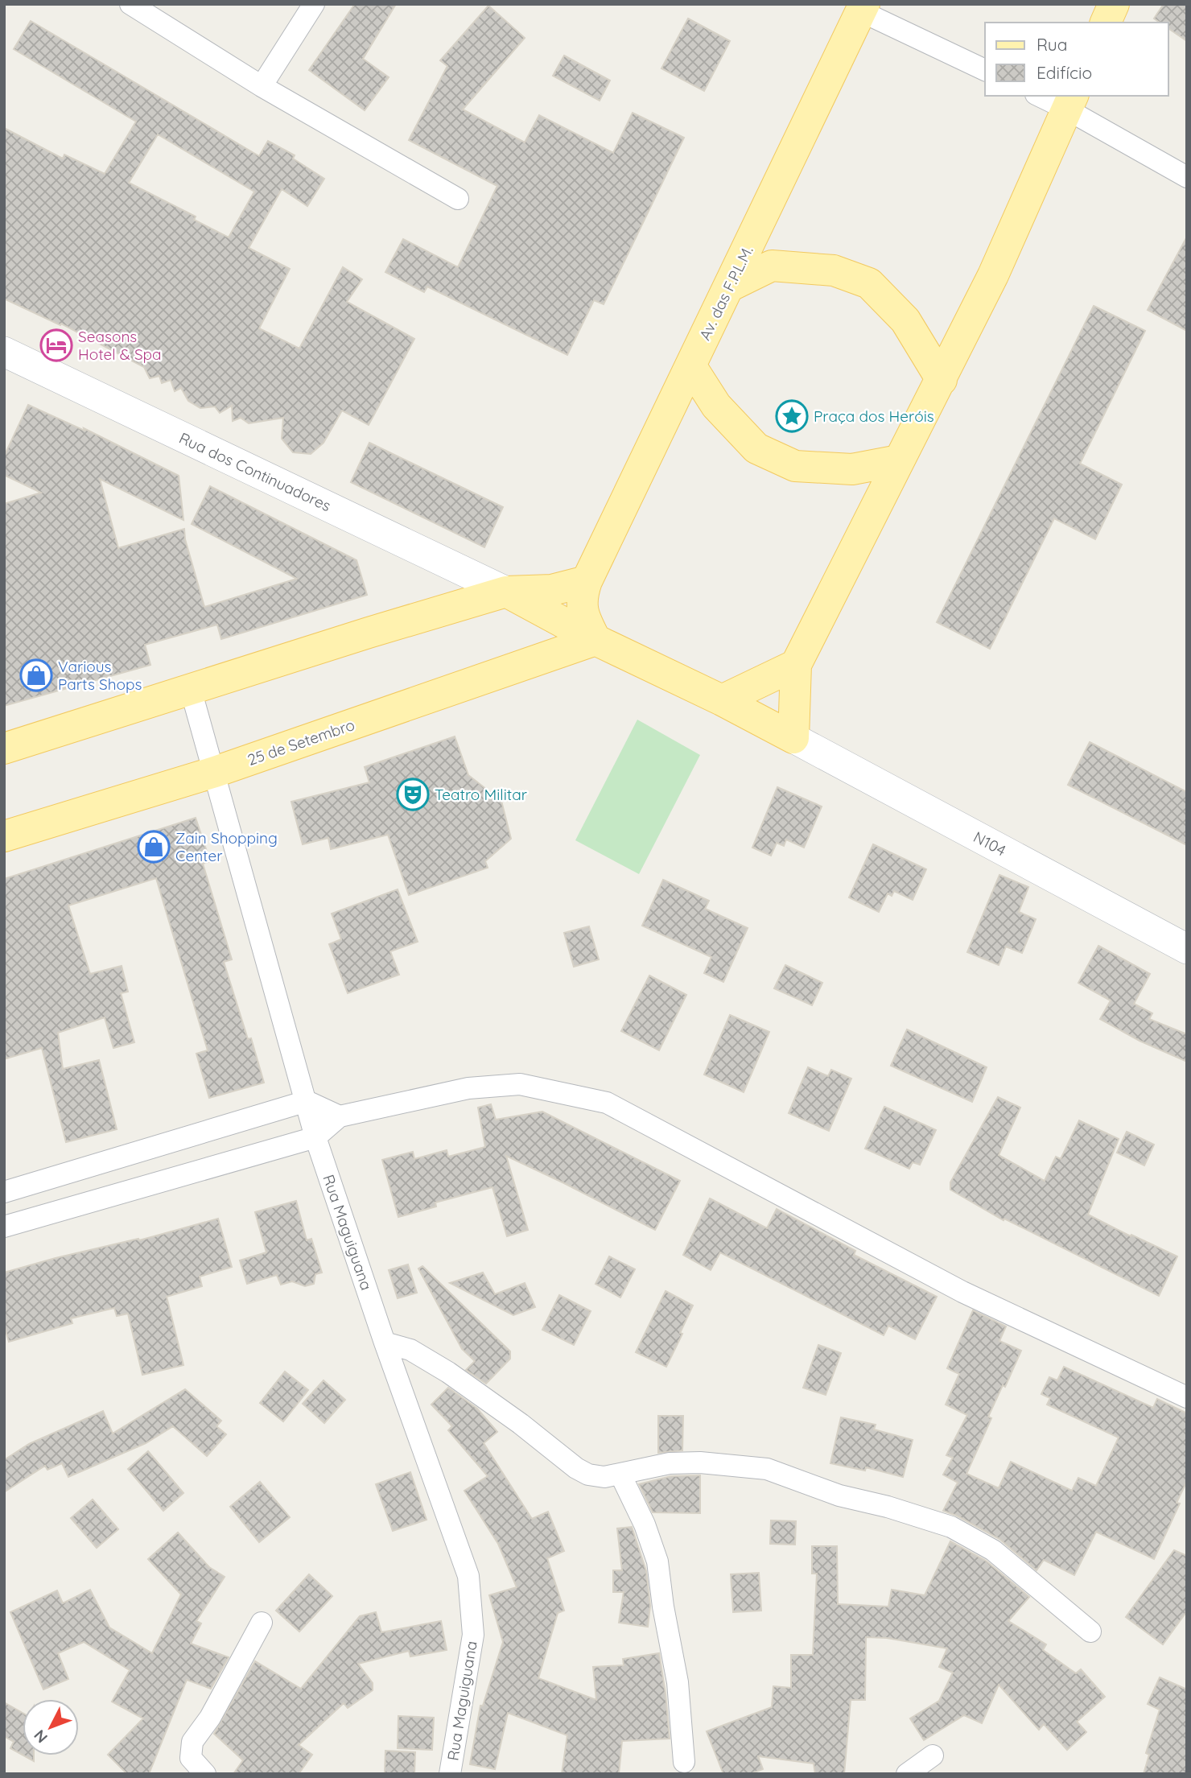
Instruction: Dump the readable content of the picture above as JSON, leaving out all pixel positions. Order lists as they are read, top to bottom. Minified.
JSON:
{"streets":{"main road":["Av. das F.P.L.M.","25 de Setembro","N104"],"street":["Rua dos Continuadores","Rua Maguiguana"]},"crossings":[["Av. das F.P.L.M.","25 de Setembro"],["Av. das F.P.L.M.","N104"],["Rua dos Continuadores","N104"],["25 de Setembro","N104"],["25 de Setembro","Rua Maguiguana"]],"places":{"hotel":["Seasons Hotel & Spa"],"place":["Praça dos Heróis"],"shop":["Various Parts Shops","Zain Shopping Center"],"theatre":["Teatro Militar"]},"legend":["Rua","Edifício"],"north":"bottom left"}
